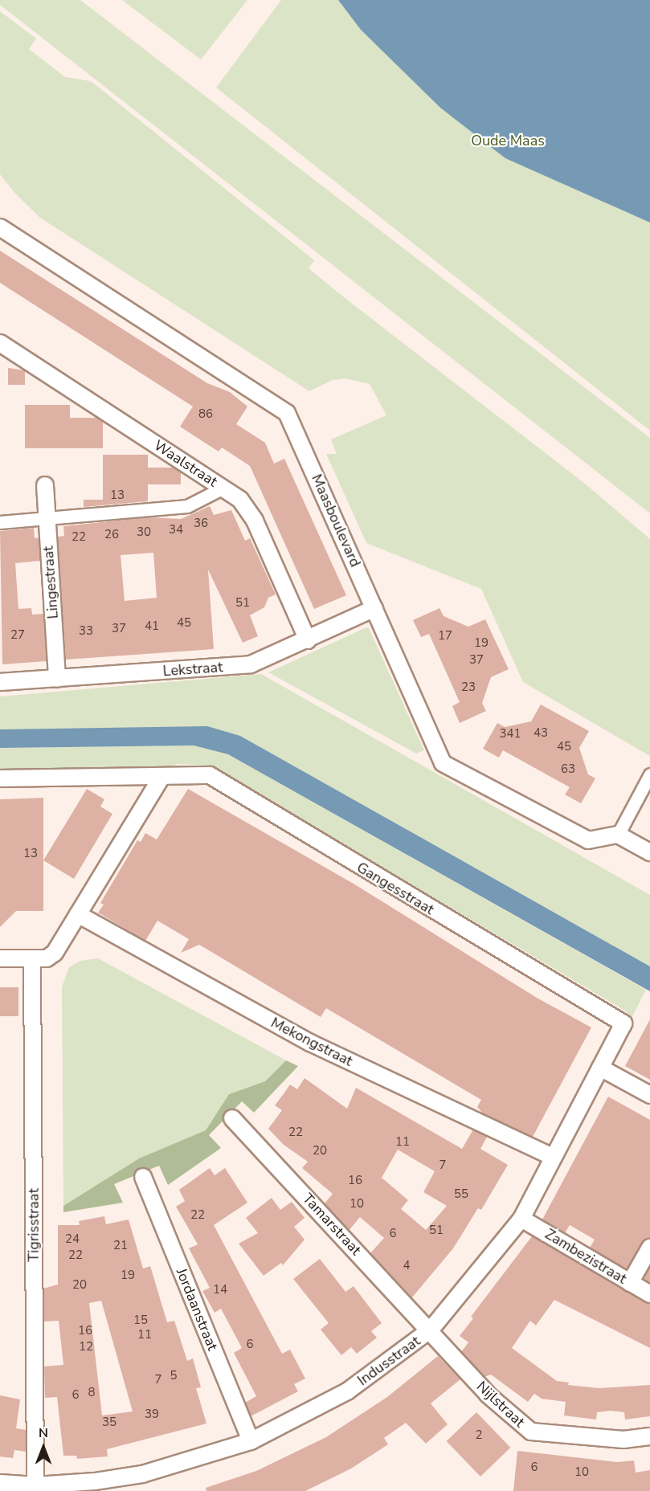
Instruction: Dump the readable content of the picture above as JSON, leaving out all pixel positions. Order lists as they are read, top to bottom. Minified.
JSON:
{"streets":{"street":["Waalstraat","Maasboulevard","Lingestraat","Lekstraat","Gangesstraat","Mekongstraat","Tamarstraat","Tigrisstraat","Zambezistraat","Jordaanstraat","Indusstraat","Nijlstraat"]},"crossings":[["Waalstraat","Lekstraat"],["Maasboulevard","Lekstraat"],["Lingestraat","Lekstraat"],["Gangesstraat","Indusstraat"],["Mekongstraat","Indusstraat"],["Tamarstraat","Indusstraat"],["Tamarstraat","Nijlstraat"],["Tigrisstraat","Indusstraat"],["Zambezistraat","Indusstraat"],["Jordaanstraat","Indusstraat"],["Indusstraat","Nijlstraat"]],"parks":["Oude Maas"],"house_numbers":["86","13","36","34","30","26","22","51","45","41","37","33","27","17","19","37","23","43","341","45","63","13","22","11","20","7","16","55","10","22","51","6","24","21","22","4","19","20","14","15","16","11","6","12","5","7","8","6","39","35","2","6","10"],"north":"top"}
